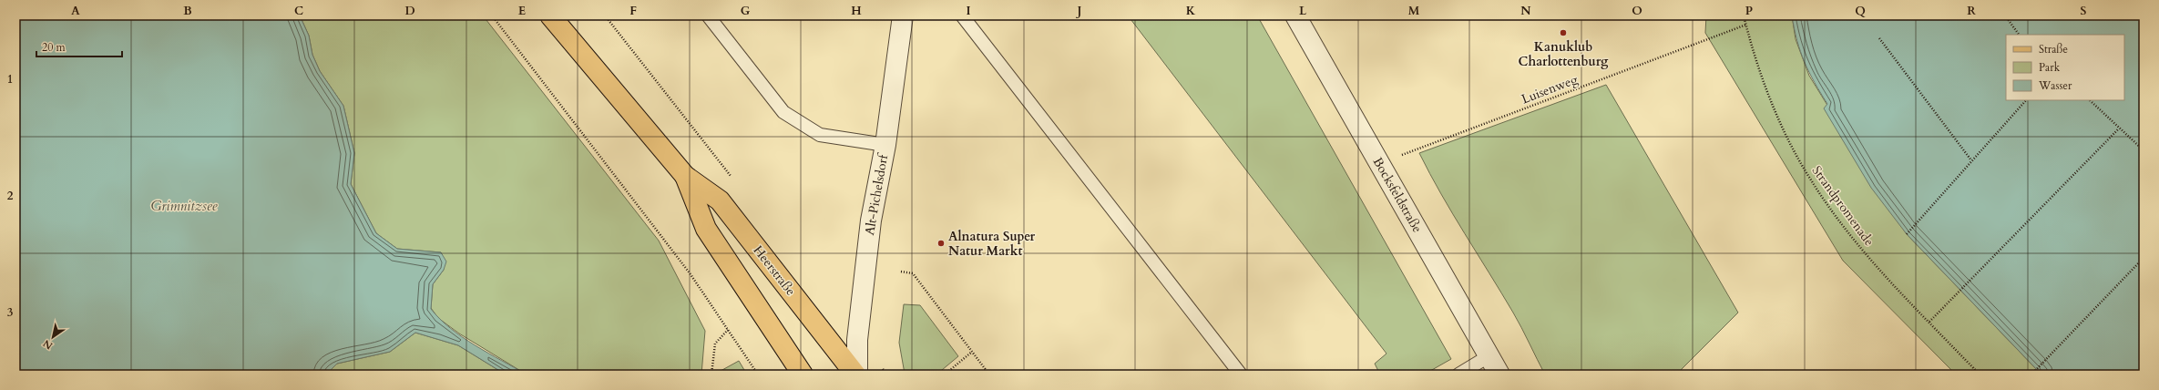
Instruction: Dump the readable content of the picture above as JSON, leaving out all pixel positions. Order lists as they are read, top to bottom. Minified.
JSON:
{"streets":{"main road":["Heerstraße"],"street":["Alt-Pichelsdorf","Bocksfeldstraße"],"path":["Luisenweg","Strandpromenade"]},"crossings":[["Luisenweg","Bocksfeldstraße"],["Luisenweg","Strandpromenade"],["Alt-Pichelsdorf","Heerstraße"]],"water":["Grimnitzsee"],"places":["Kanuklub Charlottenburg","Alnatura Super Natur Markt"],"legend":["Straße","Park","Wasser"],"scale_bar":"20 m","north":"bottom left","grid":{"columns":["A","B","C","D","E","F","G","H","I","J","K","L","M","N","O","P","Q","R","S"],"rows":["1","2","3"]}}
